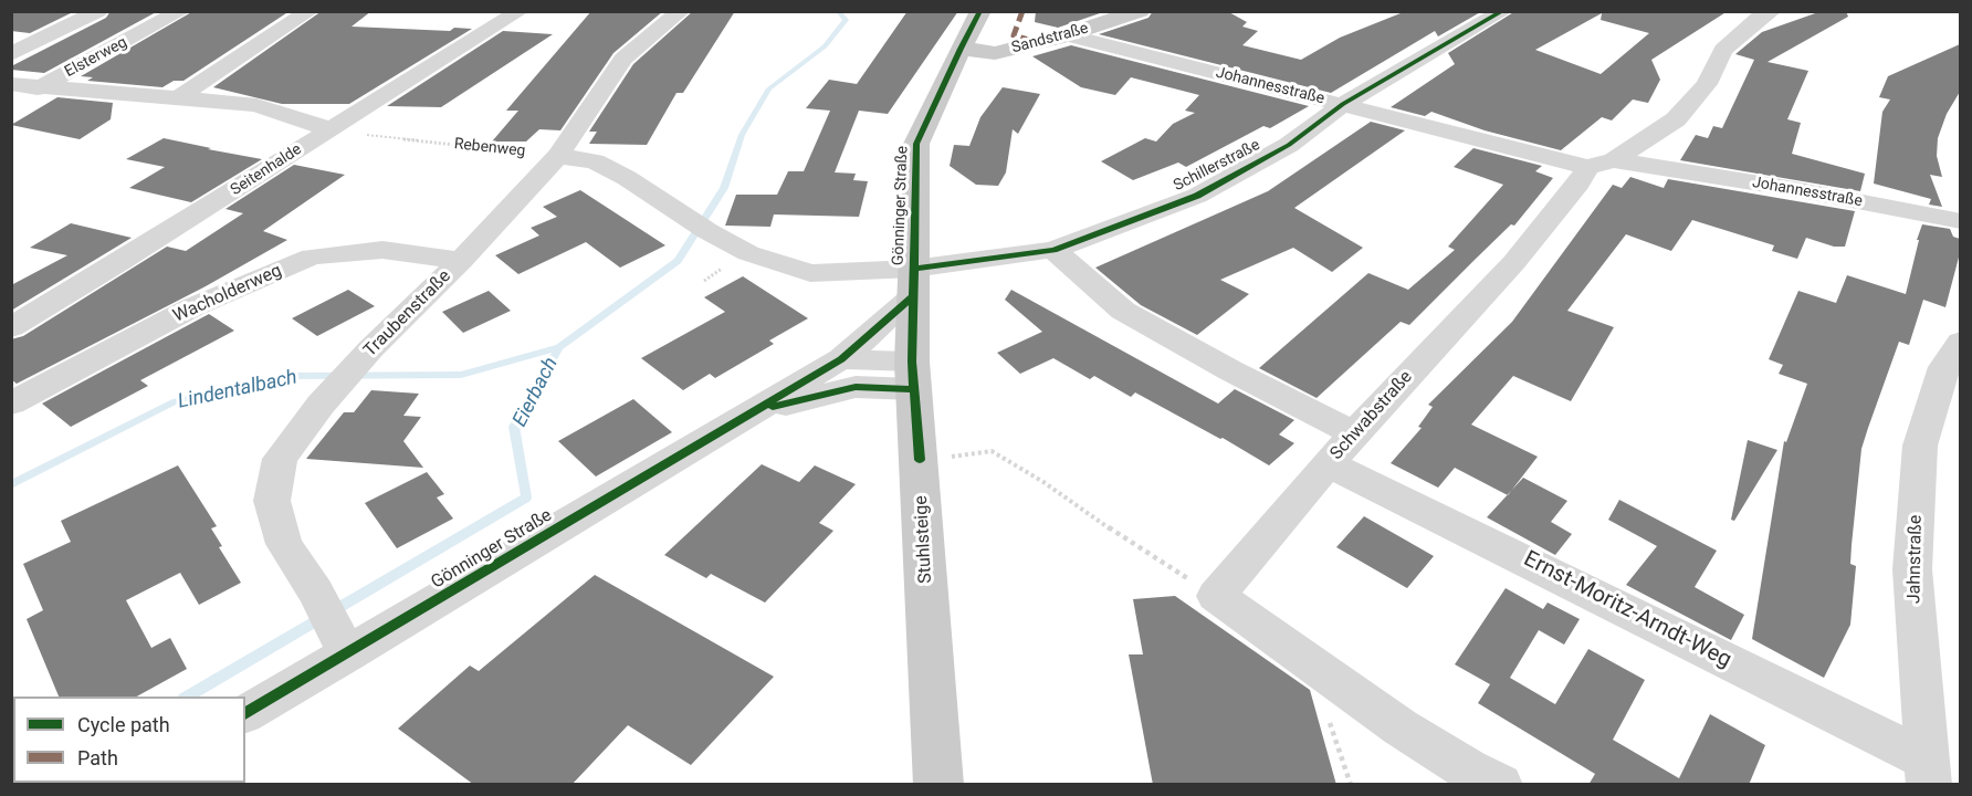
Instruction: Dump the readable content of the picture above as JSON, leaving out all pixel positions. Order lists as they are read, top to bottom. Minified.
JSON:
{"streets":{"main road":["Sandstraße","Gönninger Straße","Stuhlsteige"],"street":["Elsterweg","Johannesstraße","Schillerstraße","Seitenhalde","Wacholderweg","Traubenstraße","Schwabstraße","Jahnstraße","Ernst-Moritz-Arndt-Weg"],"path":["Rebenweg"]},"crossings":[["Sandstraße","Johannesstraße"],["Sandstraße","Gönninger Straße"],["Johannesstraße","Schillerstraße"],["Johannesstraße","Schwabstraße"],["Rebenweg","Seitenhalde"],["Rebenweg","Traubenstraße"],["Schillerstraße","Gönninger Straße"],["Schillerstraße","Stuhlsteige"],["Gönninger Straße","Traubenstraße"],["Gönninger Straße","Stuhlsteige"],["Wacholderweg","Traubenstraße"],["Schwabstraße","Ernst-Moritz-Arndt-Weg"],["Jahnstraße","Ernst-Moritz-Arndt-Weg"]],"water":["Lindentalbach","Eierbach"],"legend":["Cycle path","Path"]}
